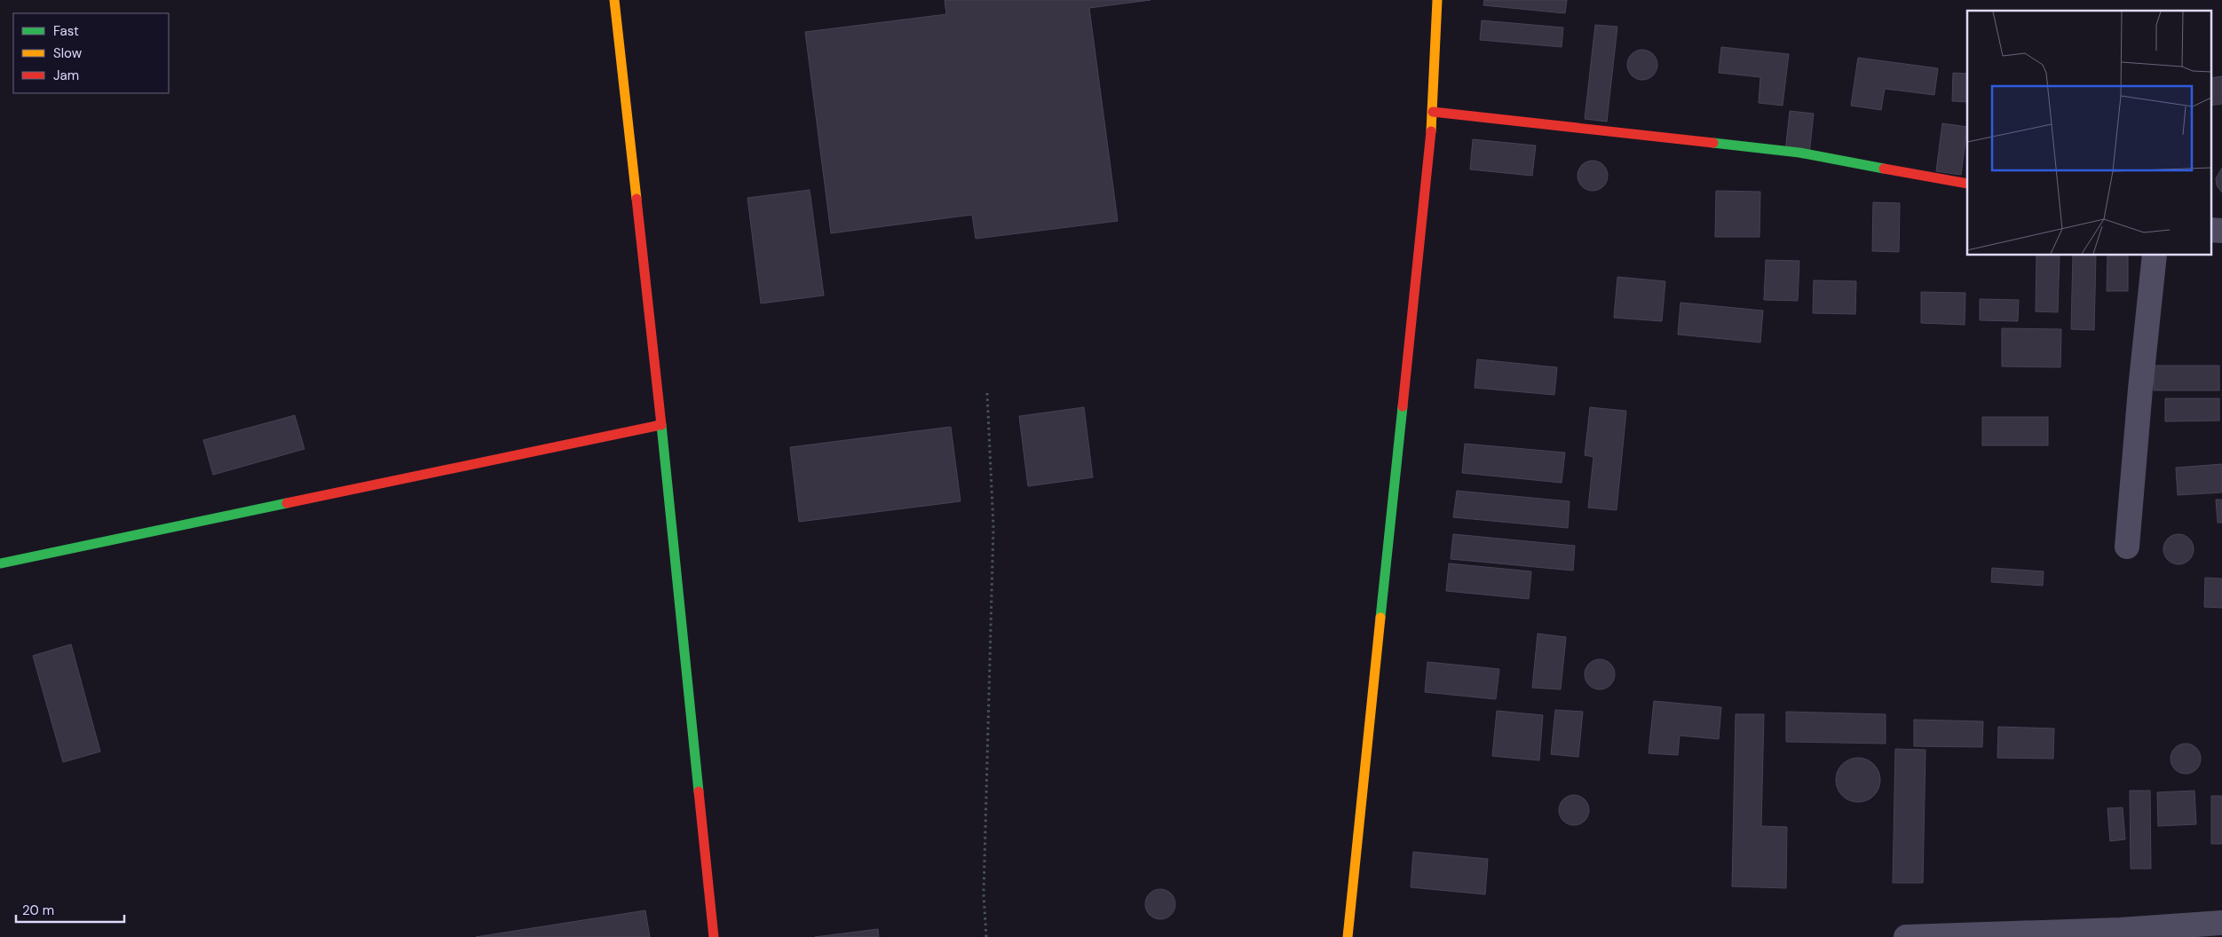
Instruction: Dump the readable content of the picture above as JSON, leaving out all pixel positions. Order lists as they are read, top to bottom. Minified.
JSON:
{"legend":["Fast","Slow","Jam"],"scale_bar":"20 m"}
